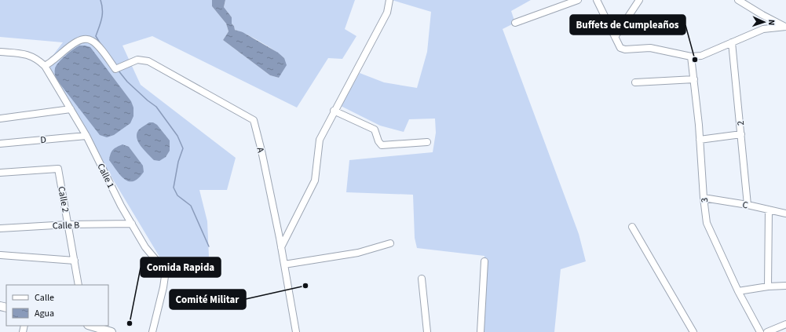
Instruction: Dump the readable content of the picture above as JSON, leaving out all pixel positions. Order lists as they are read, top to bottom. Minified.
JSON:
{"streets":{"street":["2","D","A","Calle 1","Calle 2","3","C","Calle B"]},"crossings":[["2","C"],["D","Calle 1"],["A","Calle 1"],["Calle 1","Calle B"],["Calle 2","Calle B"],["3","C"]],"places":["Buffets de Cumpleaños","Comité Militar","Comida Rapida"],"legend":["Calle","Agua"],"north":"right"}
